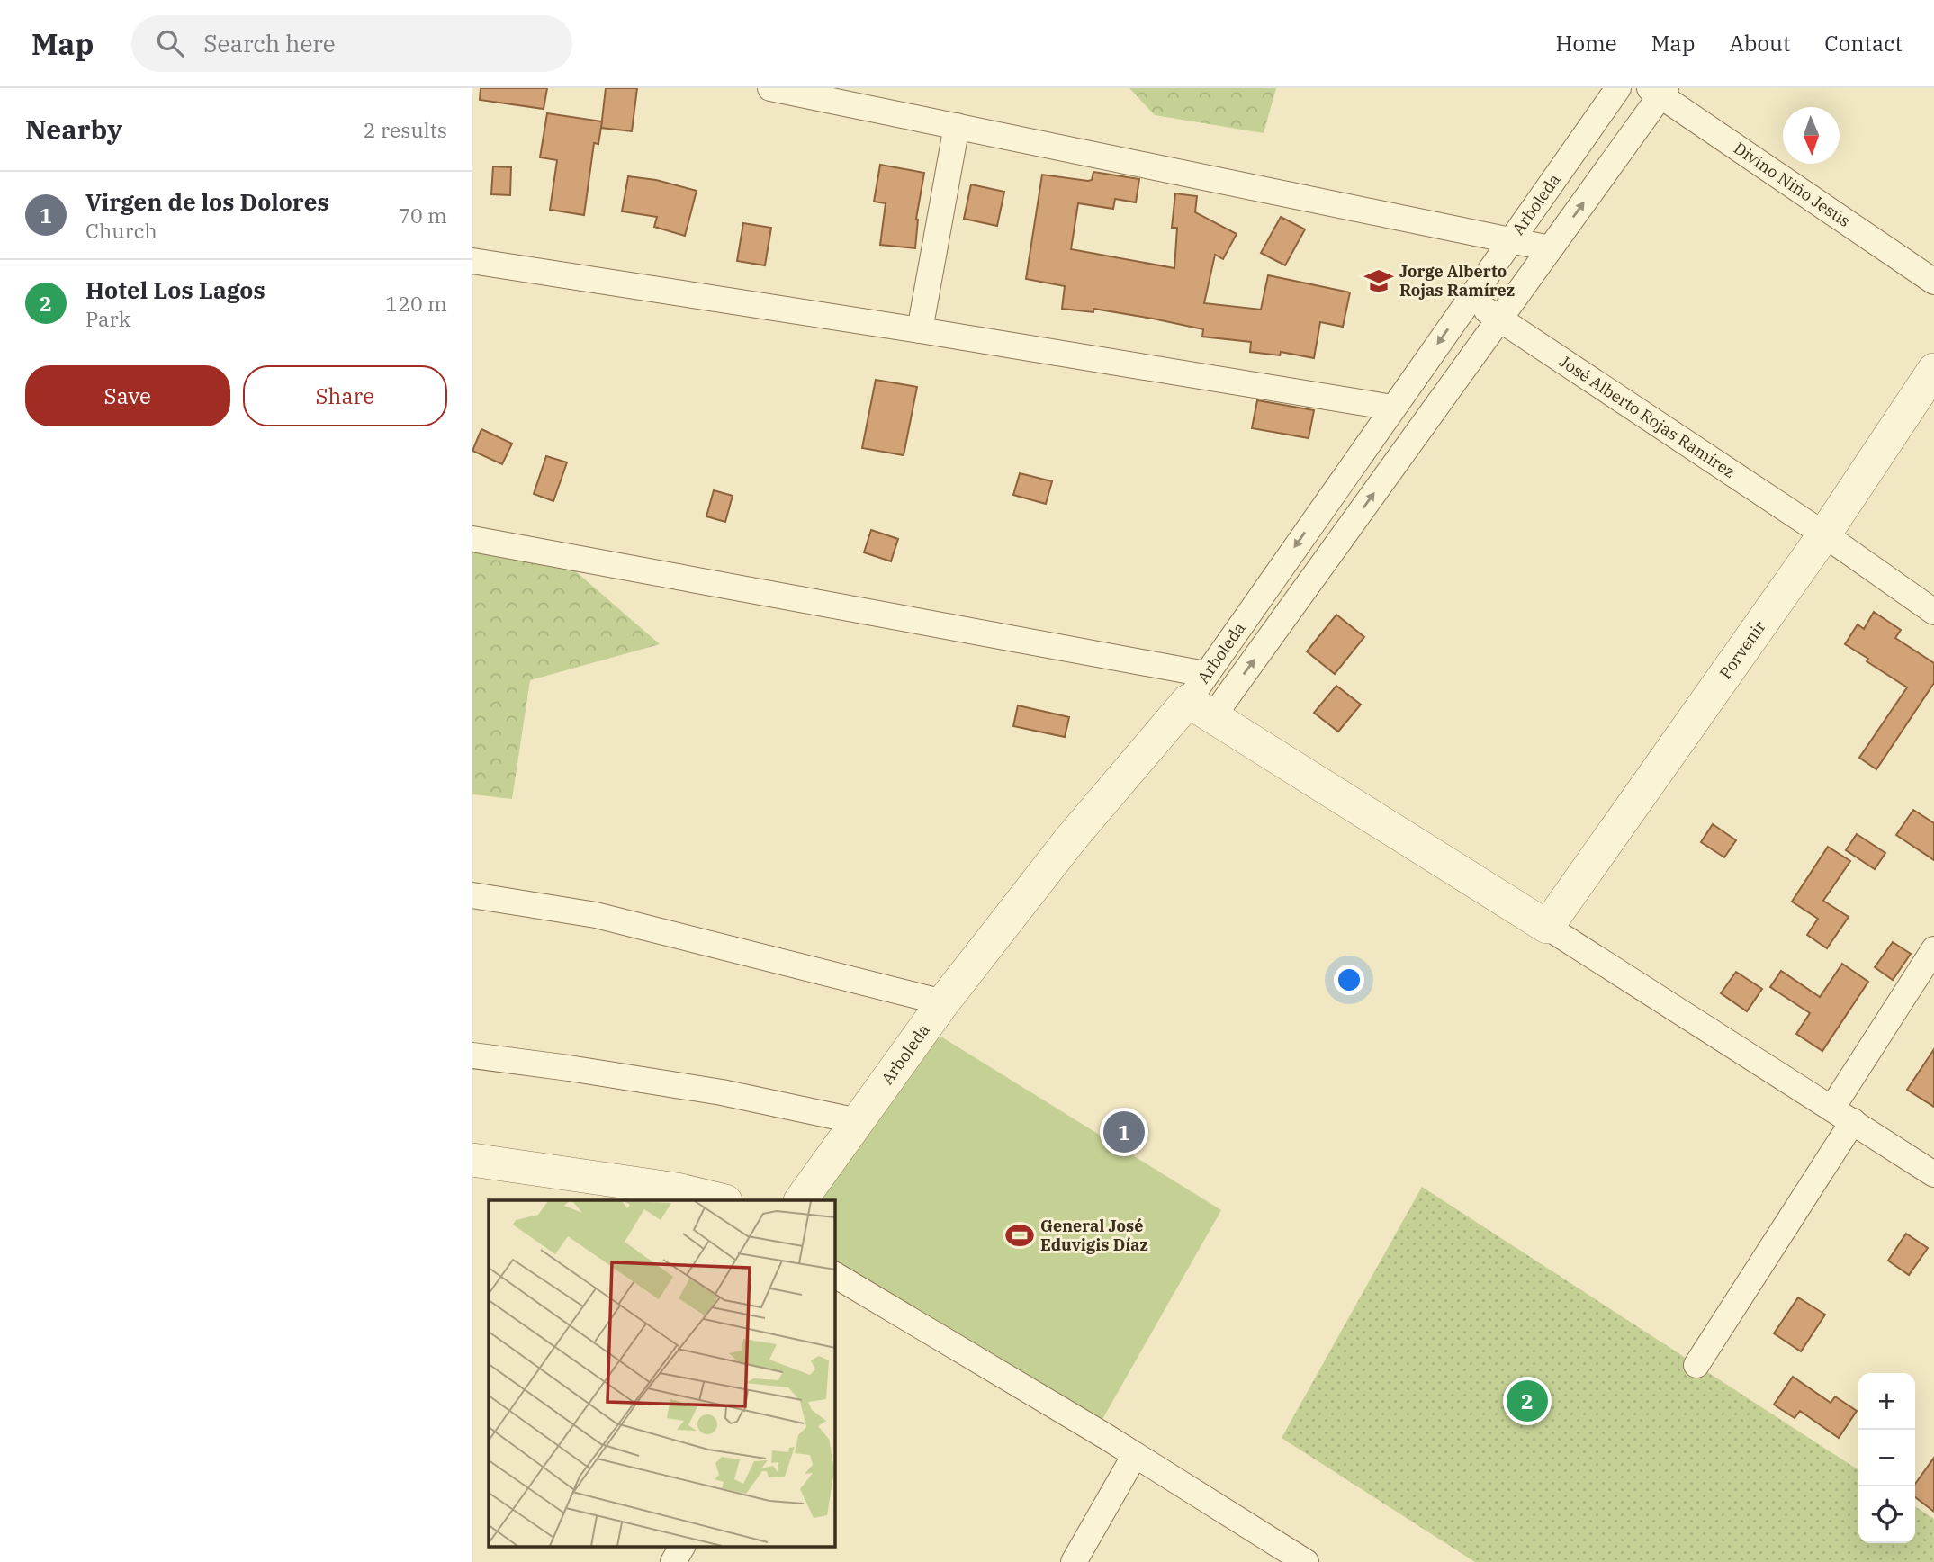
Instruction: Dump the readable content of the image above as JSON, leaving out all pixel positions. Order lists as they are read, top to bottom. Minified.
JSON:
{"streets":{"street":["Divino Niño Jesús","Arboleda","José Alberto Rojas Ramírez","Porvenir"]},"crossings":[["Divino Niño Jesús","Arboleda"],["Arboleda","José Alberto Rojas Ramírez"],["José Alberto Rojas Ramírez","Porvenir"]],"places":{"school or university":["Jorge Alberto Rojas Ramírez"],"sports":["General José Eduvigis Díaz"]},"north":"bottom","page":{"header":"Map","search":"Search here","nav":["Home","Map","About","Contact"],"heading":["Nearby","2 results"],"list":[{"mark":"1","name":"Virgen de los Dolores","note":"Church","value":"70 m"},{"mark":"2","name":"Hotel Los Lagos","note":"Park","value":"120 m"}],"buttons":["Save","Share"],"pins":["1","2"],"map_buttons":["+","−"]}}
